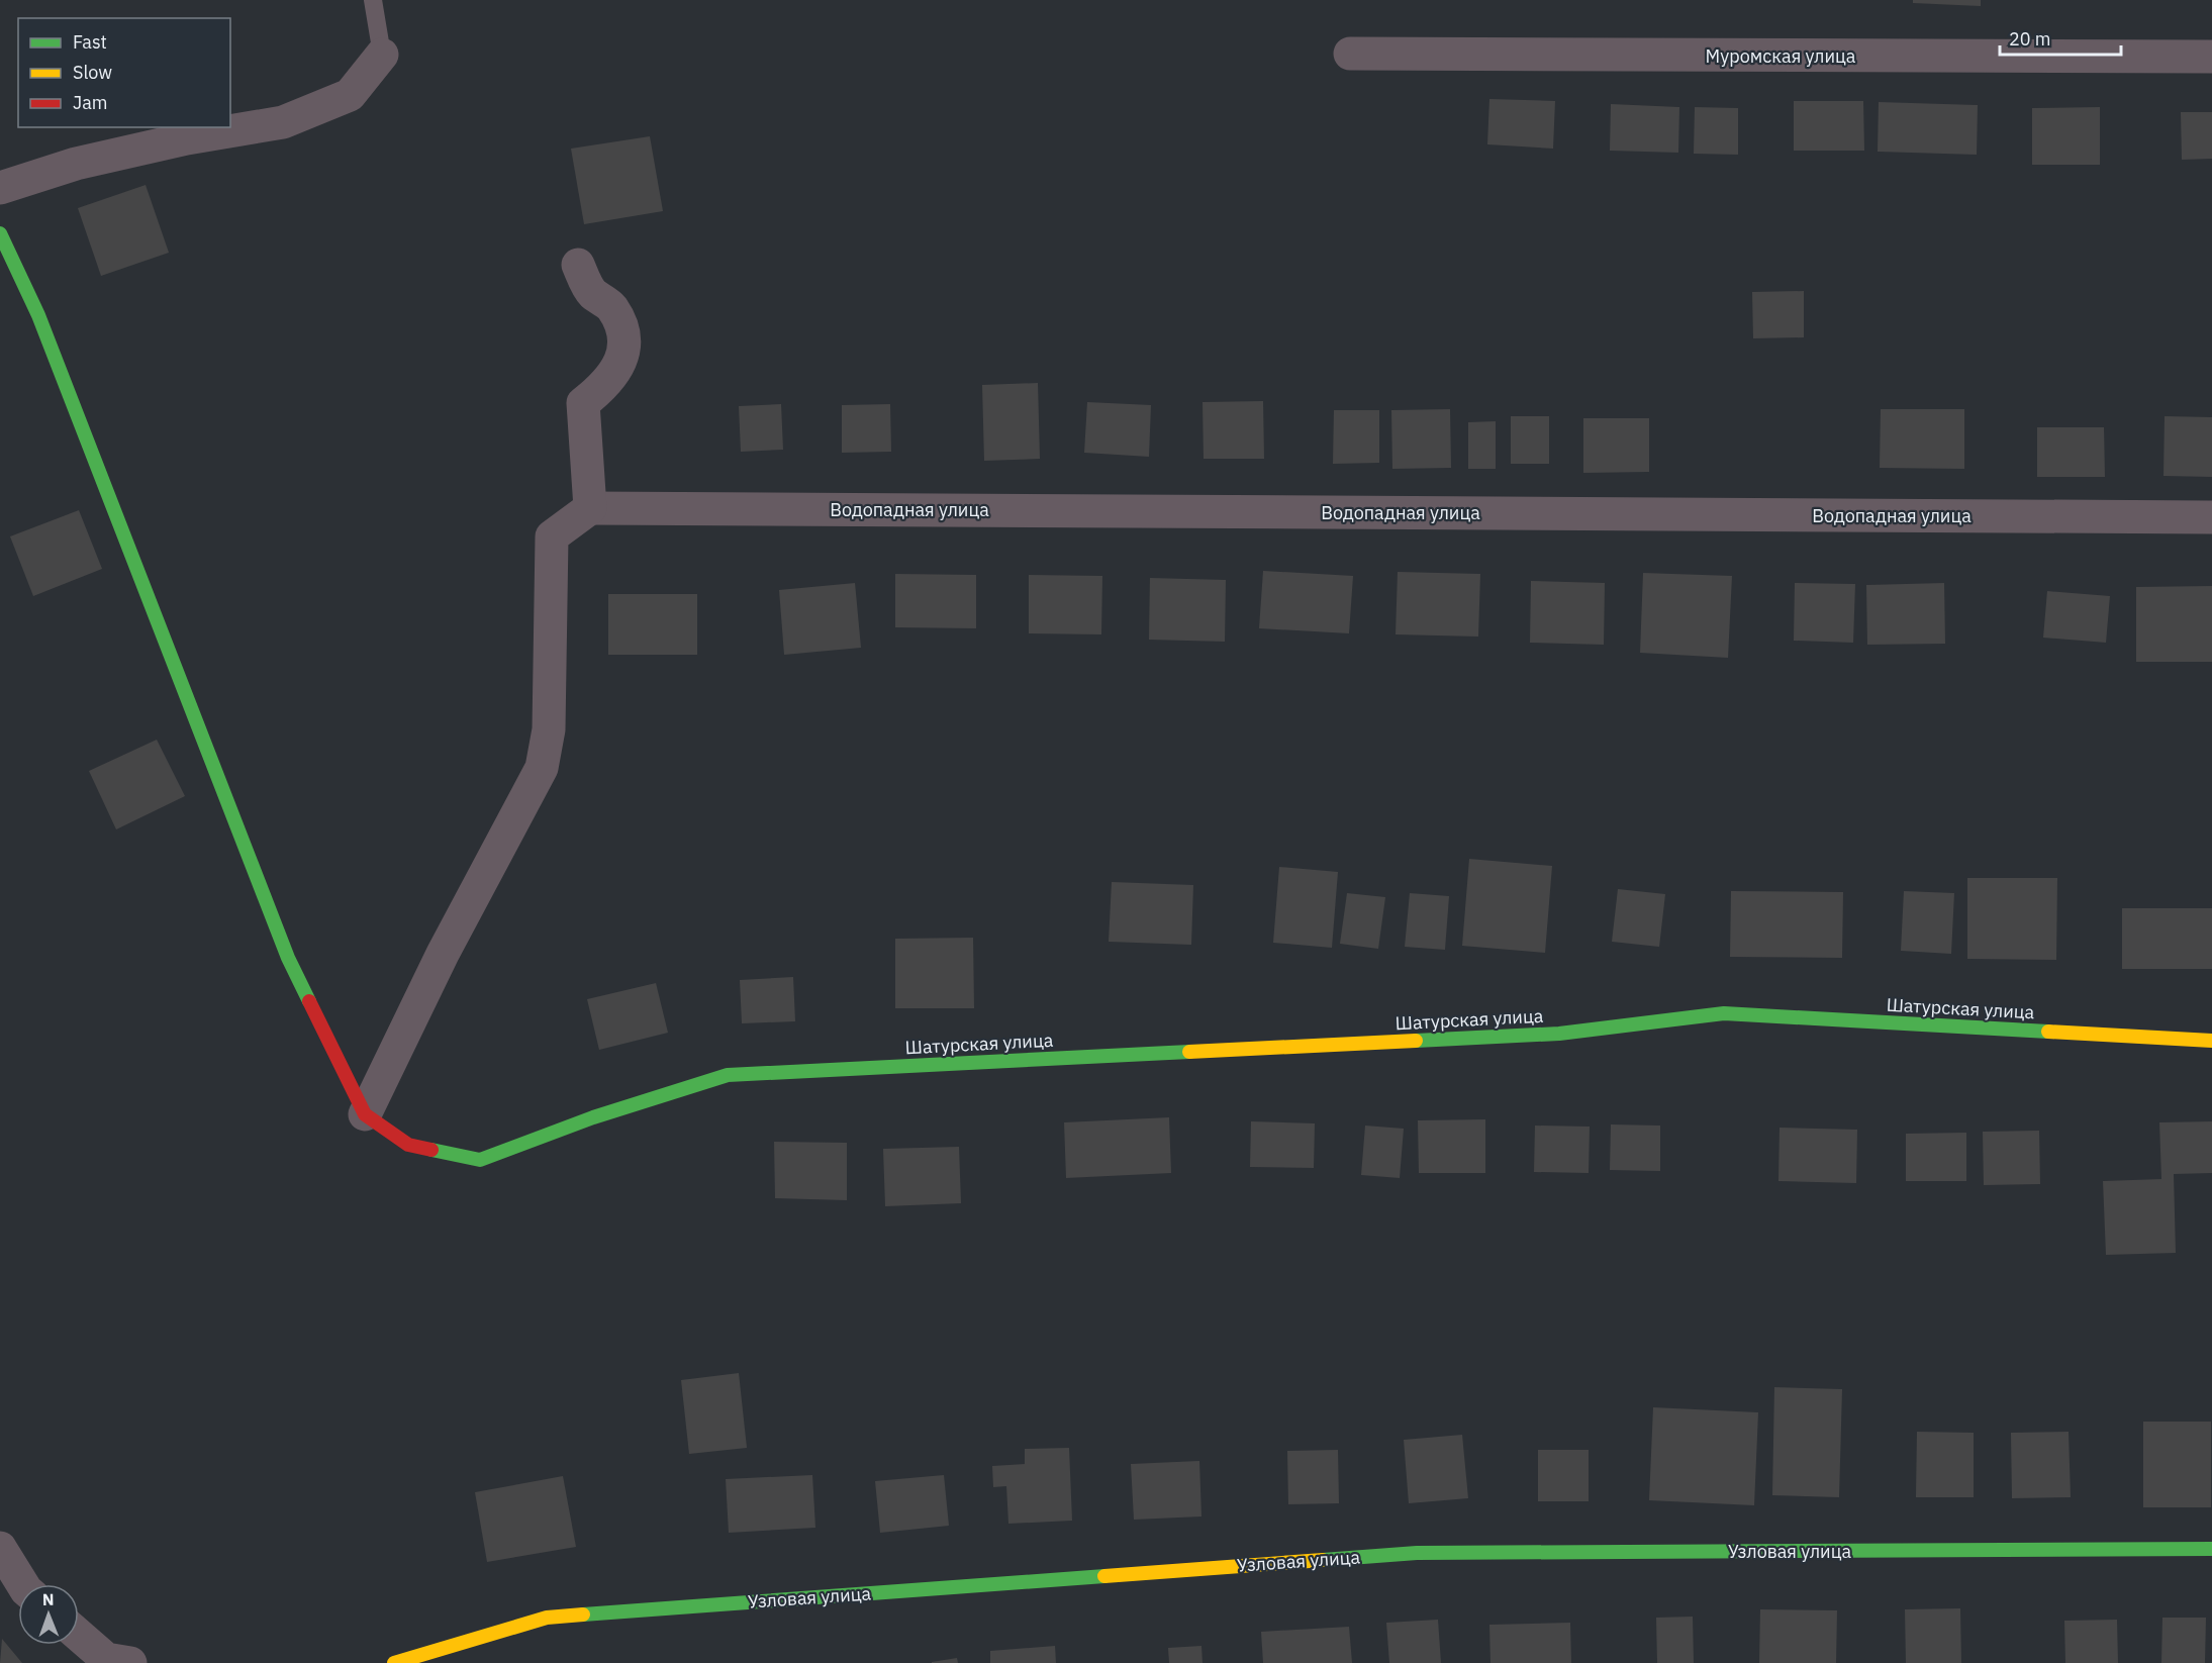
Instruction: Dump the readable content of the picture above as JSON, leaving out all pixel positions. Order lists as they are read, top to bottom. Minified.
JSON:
{"streets":{"street":["Муромская улица","Водопадная улица","Шатурская улица","Узловая улица"]},"legend":["Fast","Slow","Jam"],"scale_bar":"20 m","north":"top"}
